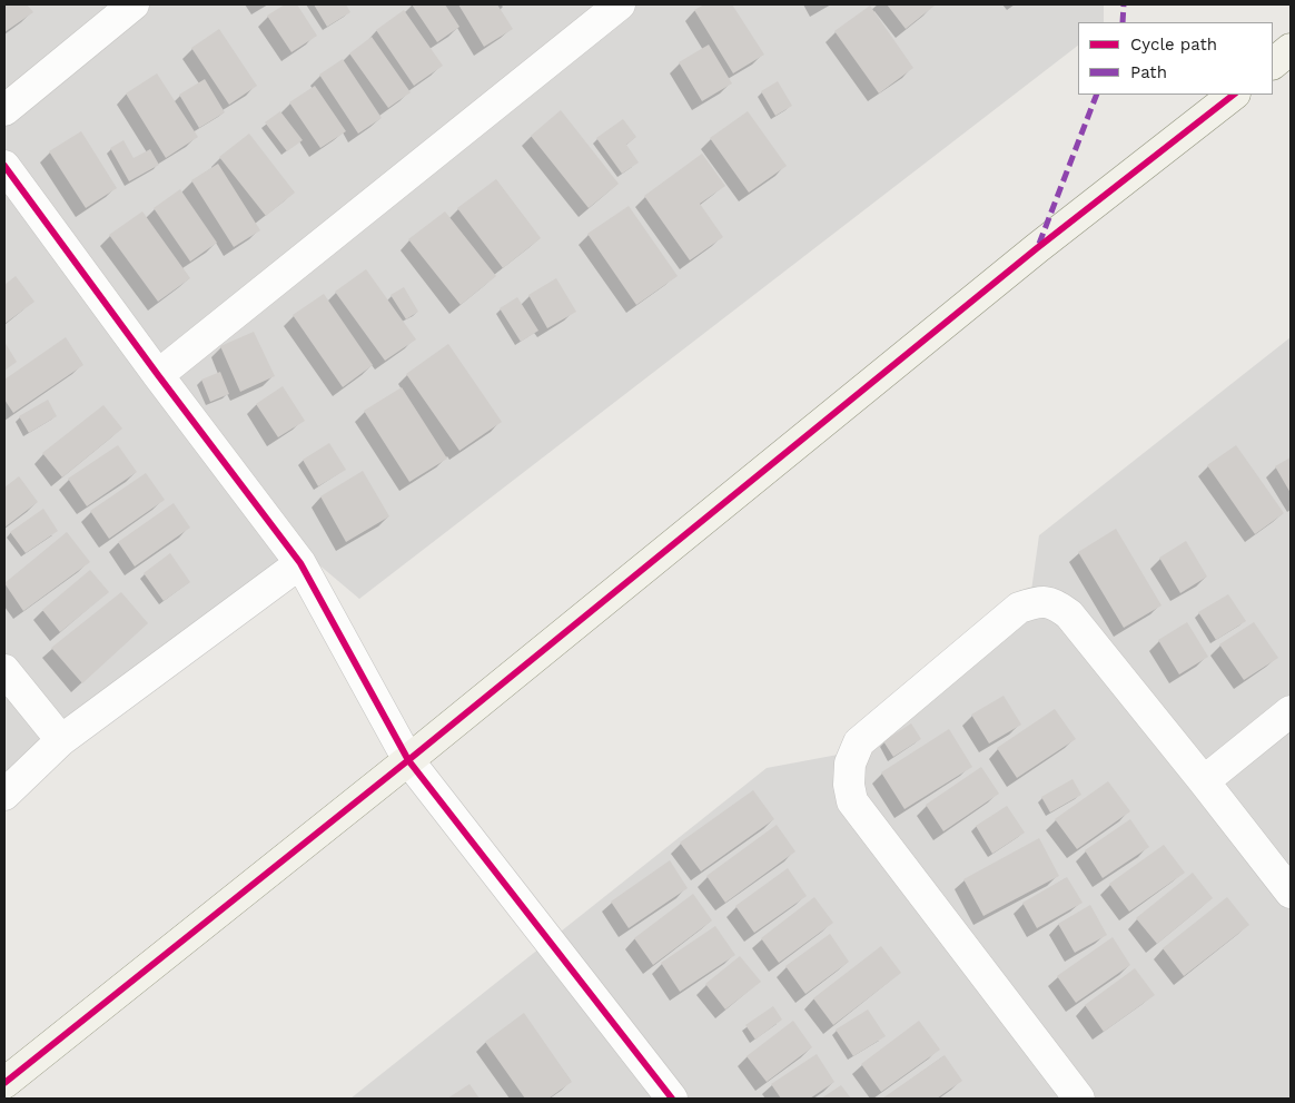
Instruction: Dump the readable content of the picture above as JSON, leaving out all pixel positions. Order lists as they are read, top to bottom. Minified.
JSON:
{"legend":["Cycle path","Path"]}
